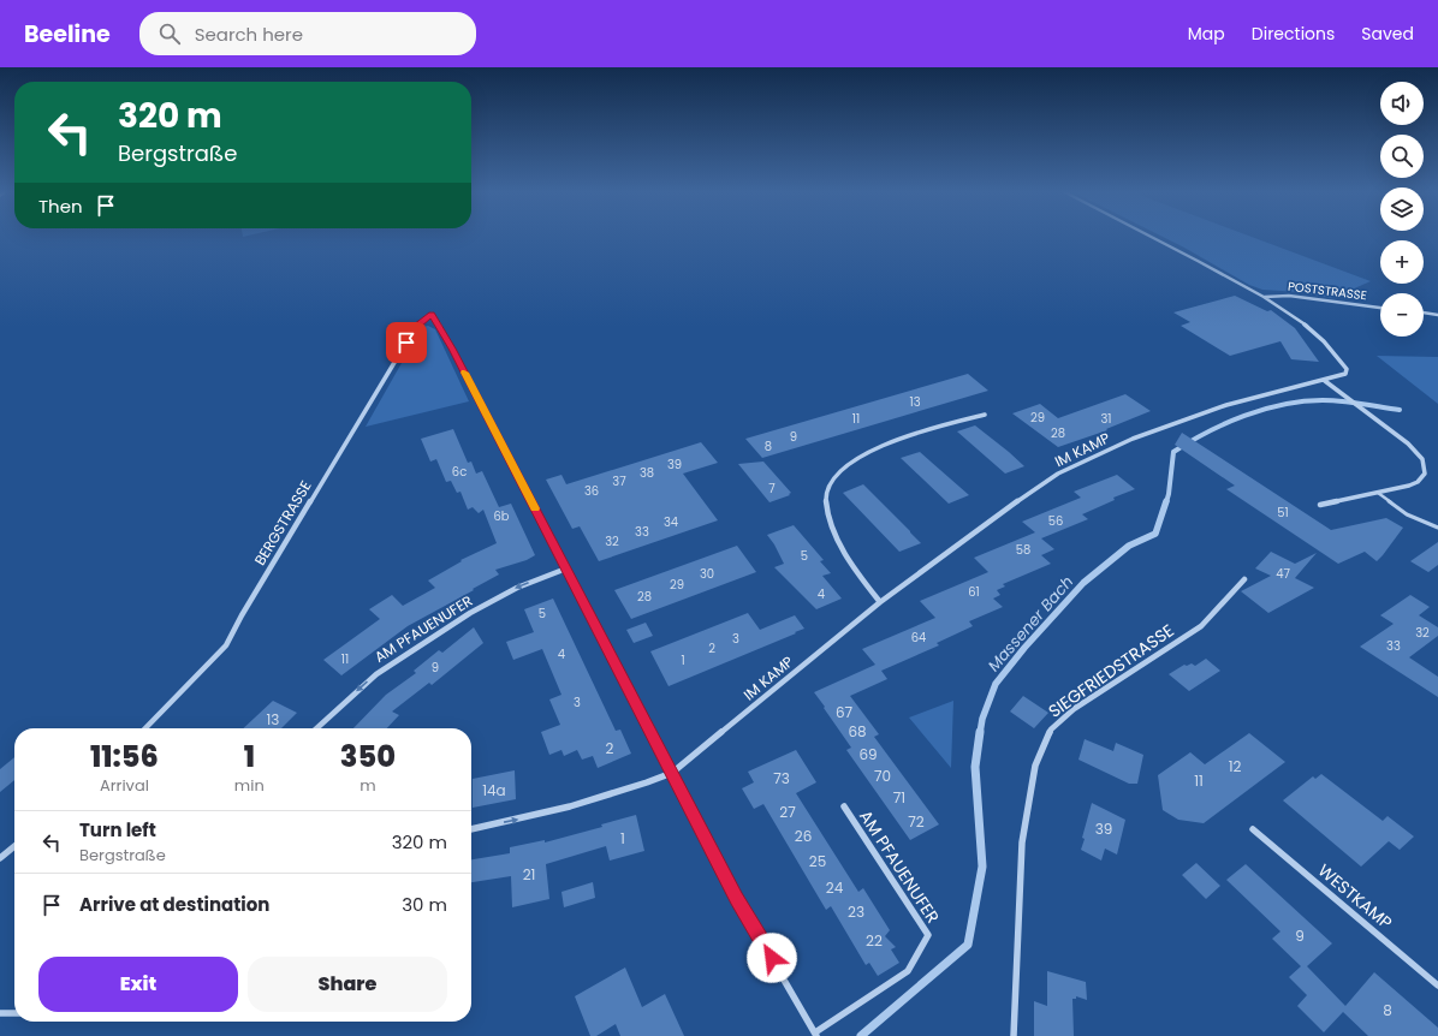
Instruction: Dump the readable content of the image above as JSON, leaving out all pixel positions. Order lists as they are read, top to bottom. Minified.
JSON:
{"streets":{"street":["POSTSTRASSE","IM KAMP","BERGSTRASSE","AM PFAUENUFER","SIEGFRIEDSTRASSE","WESTKAMP"]},"crossings":[["POSTSTRASSE","IM KAMP"],["IM KAMP","AM PFAUENUFER"],["BERGSTRASSE","AM PFAUENUFER"]],"water":["Massener Bach"],"house_numbers":["13","29","11","31","28","9","8","39","6c","38","37","7","36","51","6b","56","34","33","32","58","5","30","47","29","61","4","28","5","32","64","3","33","2","4","11","1","9","3","67","13","68","2","69","12","70","73","11","14a","71","27","72","39","26","1","25","21","24","23","9","22","8"],"page":{"header":"Beeline","search":"Search here","nav":["Map","Directions","Saved"],"map_buttons":["+","−"],"turn":["320 m","Bergstraße"],"then":"Then","eta":["11:56","Arrival","1","min","350","m"],"list":[{"name":"Turn left","note":"Bergstraße","value":"320 m"},{"name":"Arrive at destination","value":"30 m"}],"buttons":["Exit","Share"]}}
